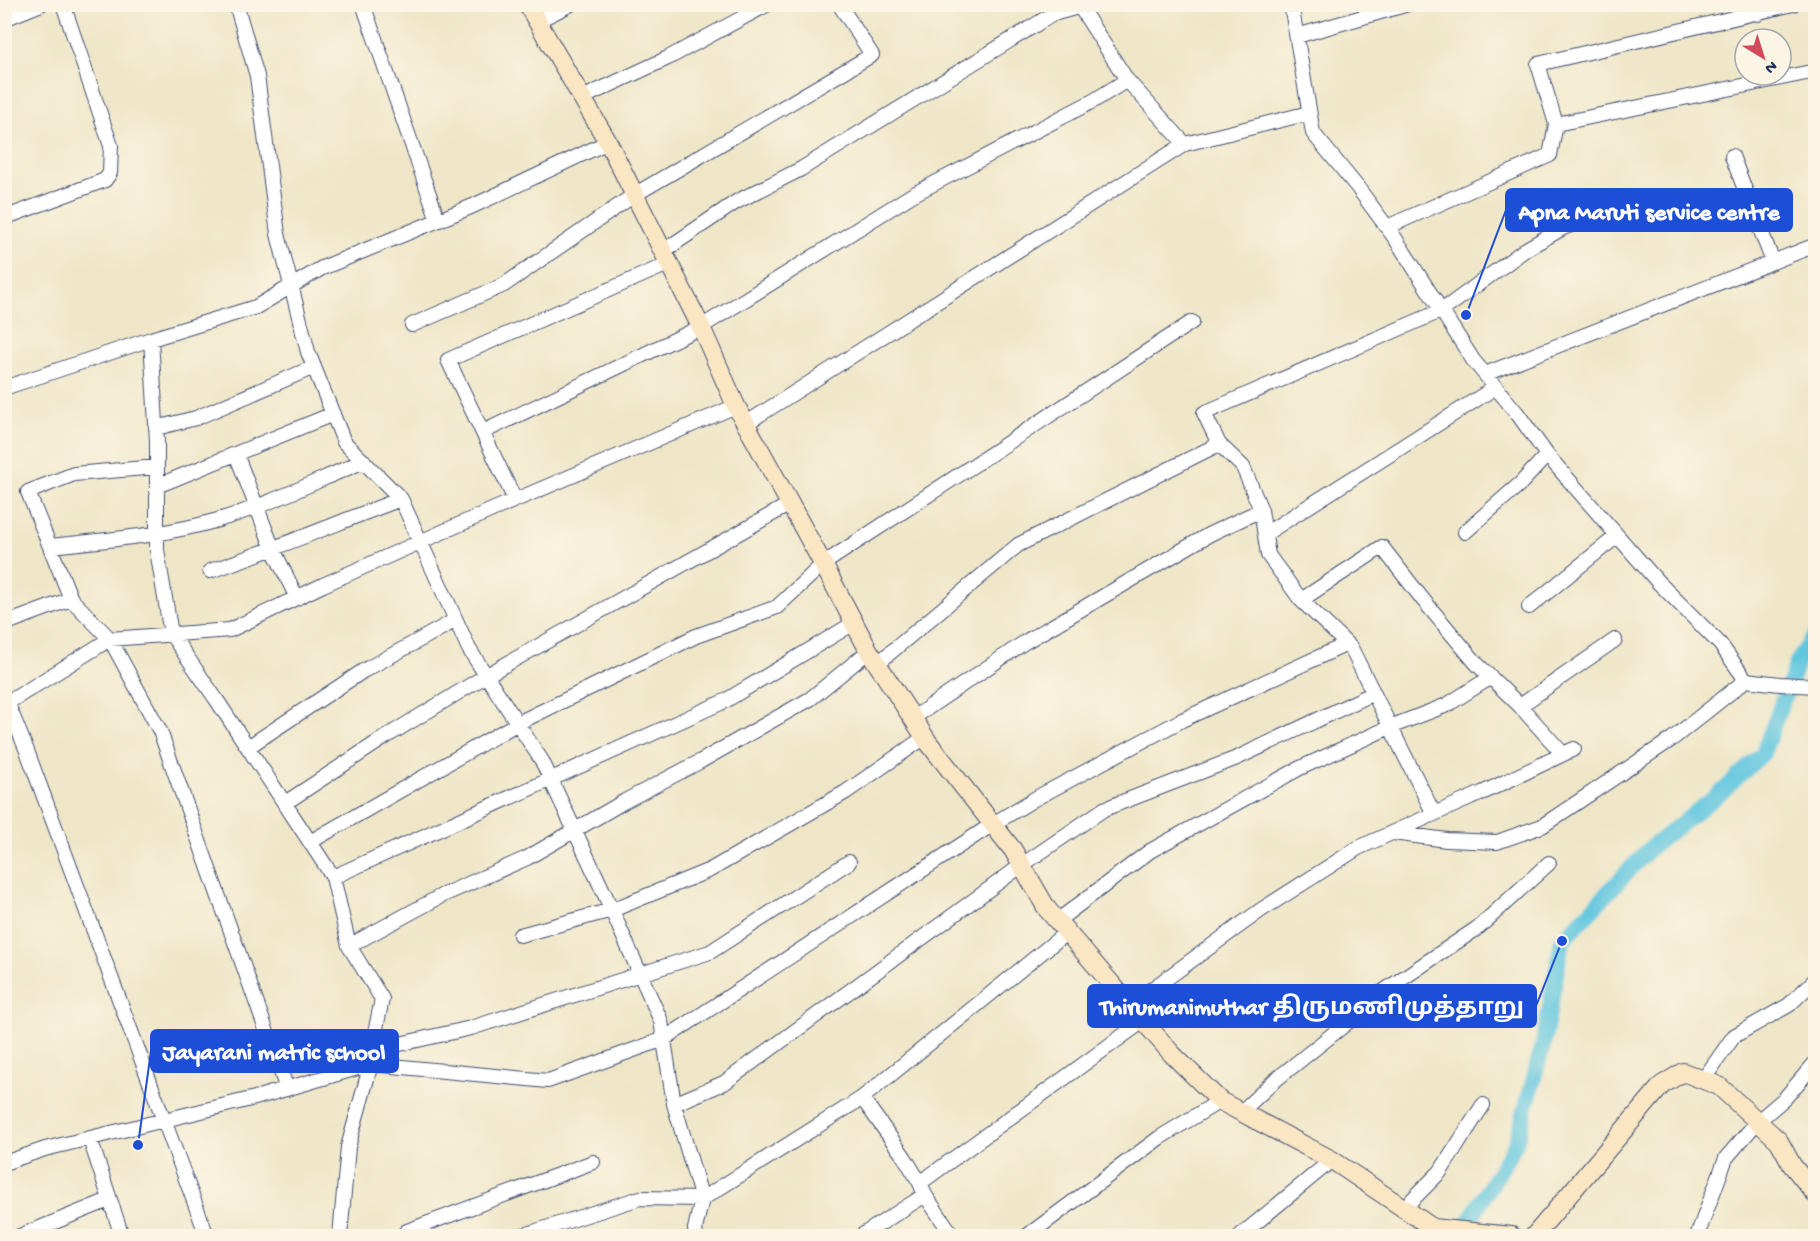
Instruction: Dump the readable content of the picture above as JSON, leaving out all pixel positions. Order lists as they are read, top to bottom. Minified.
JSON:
{"places":["Apna Maruti service centre","Thirumanimuthar திருமணிமுத்தாறு","Jayarani matric school"],"north":"bottom right"}
